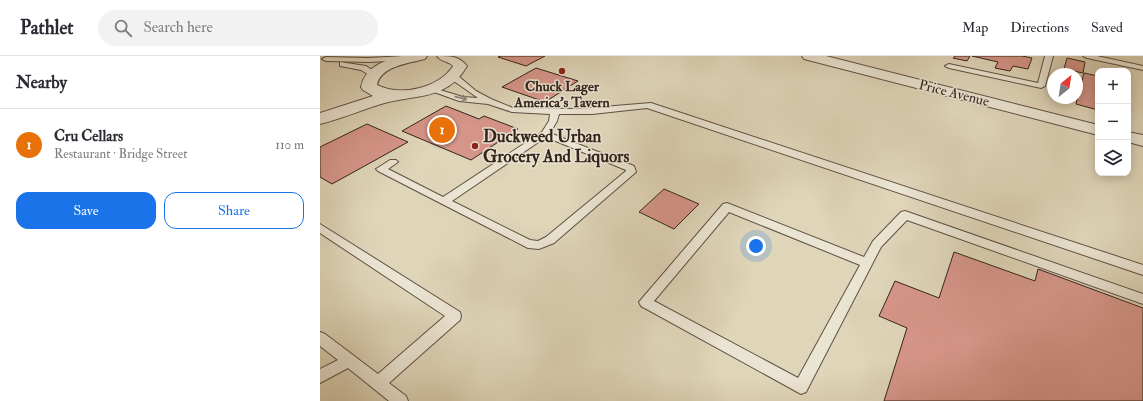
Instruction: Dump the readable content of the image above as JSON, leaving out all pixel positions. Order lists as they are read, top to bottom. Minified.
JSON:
{"streets":{"street":["Price Avenue"]},"places":["Chuck Lager America's Tavern","Duckweed Urban Grocery And Liquors"],"north":"top right","page":{"header":"Pathlet","search":"Search here","nav":["Map","Directions","Saved"],"heading":"Nearby","map_buttons":["+","−"],"list":[{"mark":"1","name":"Cru Cellars","note":"Restaurant · Bridge Street","value":"110 m"}],"pins":"1","buttons":["Save","Share"]}}
